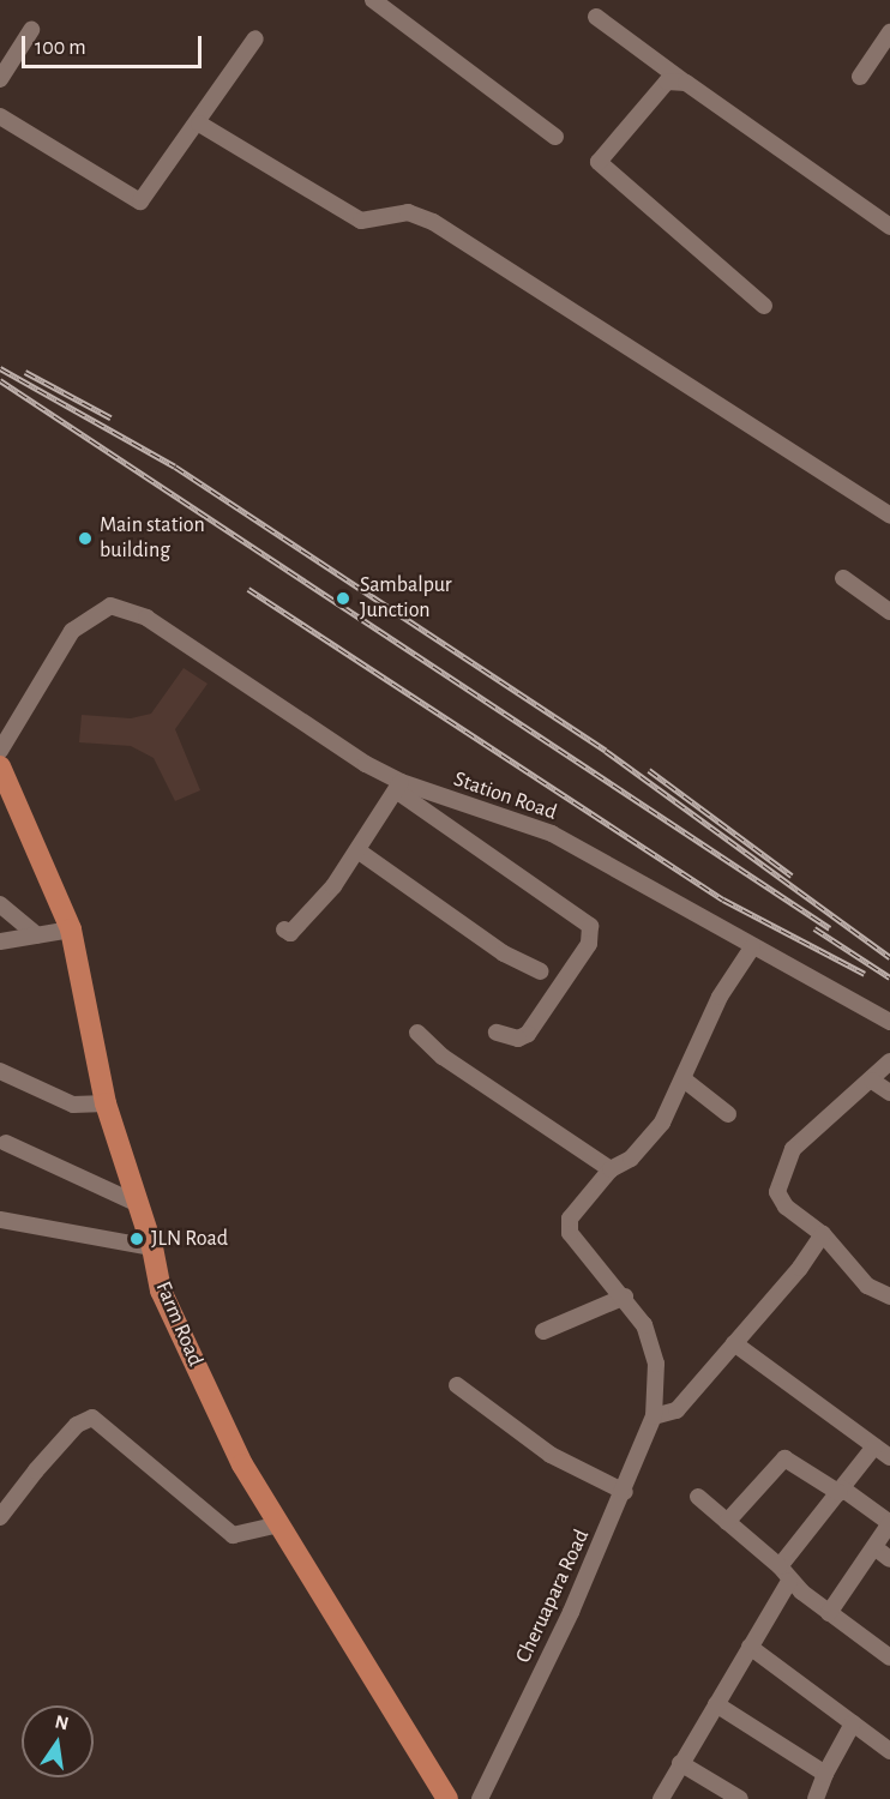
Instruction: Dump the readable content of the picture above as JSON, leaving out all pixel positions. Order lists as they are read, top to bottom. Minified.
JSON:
{"streets":{"main road":["Farm Road"],"street":["Station Road","Cheruapara Road"]},"crossings":[["Station Road","Cheruapara Road"]],"places":["Main station building","Sambalpur Junction","JLN Road"],"scale_bar":"100 m","north":"top"}
